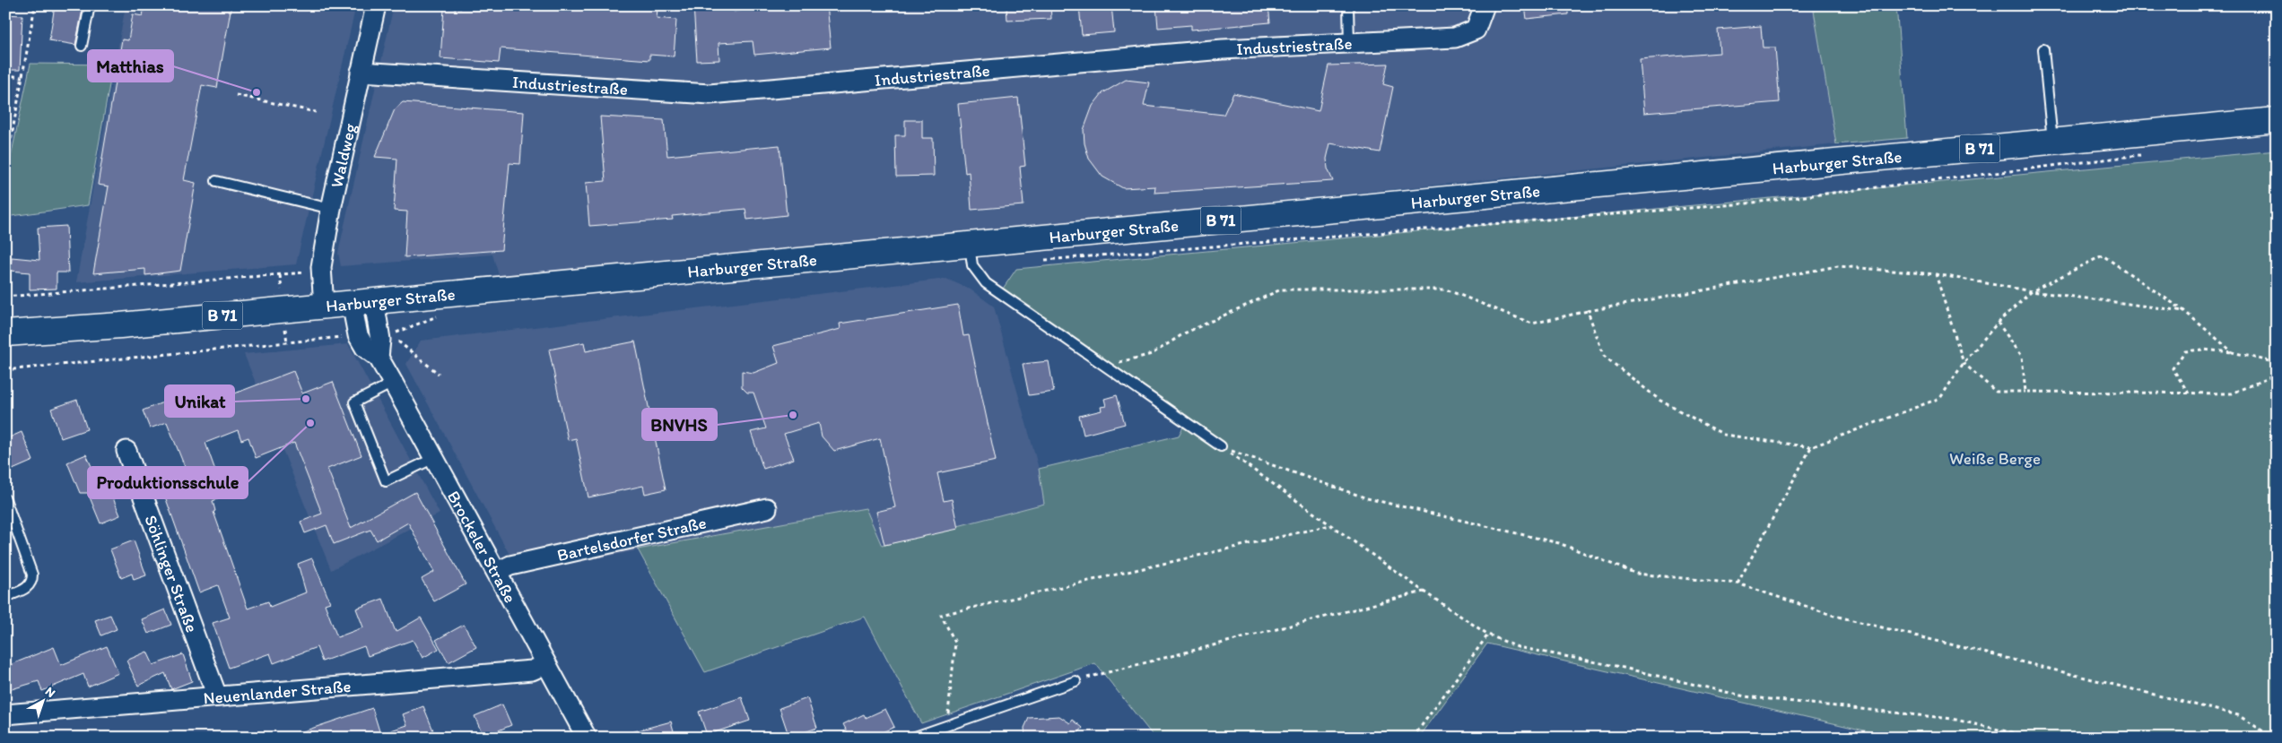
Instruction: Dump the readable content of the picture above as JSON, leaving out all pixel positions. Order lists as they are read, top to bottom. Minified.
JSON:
{"streets":{"main road":["B 71","Harburger Straße"],"street":["Industriestraße","Waldweg","Bartelsdorfer Straße","Brockeler Straße","Söhlinger Straße","Neuenlander Straße"]},"crossings":[["Industriestraße","Waldweg"],["Waldweg","Harburger Straße"],["Harburger Straße","Brockeler Straße"],["Bartelsdorfer Straße","Brockeler Straße"],["Brockeler Straße","Neuenlander Straße"],["Söhlinger Straße","Neuenlander Straße"]],"parks":["Weiße Berge"],"places":["Matthias","Unikat","BNVHS","Produktionsschule"],"north":"top right"}
